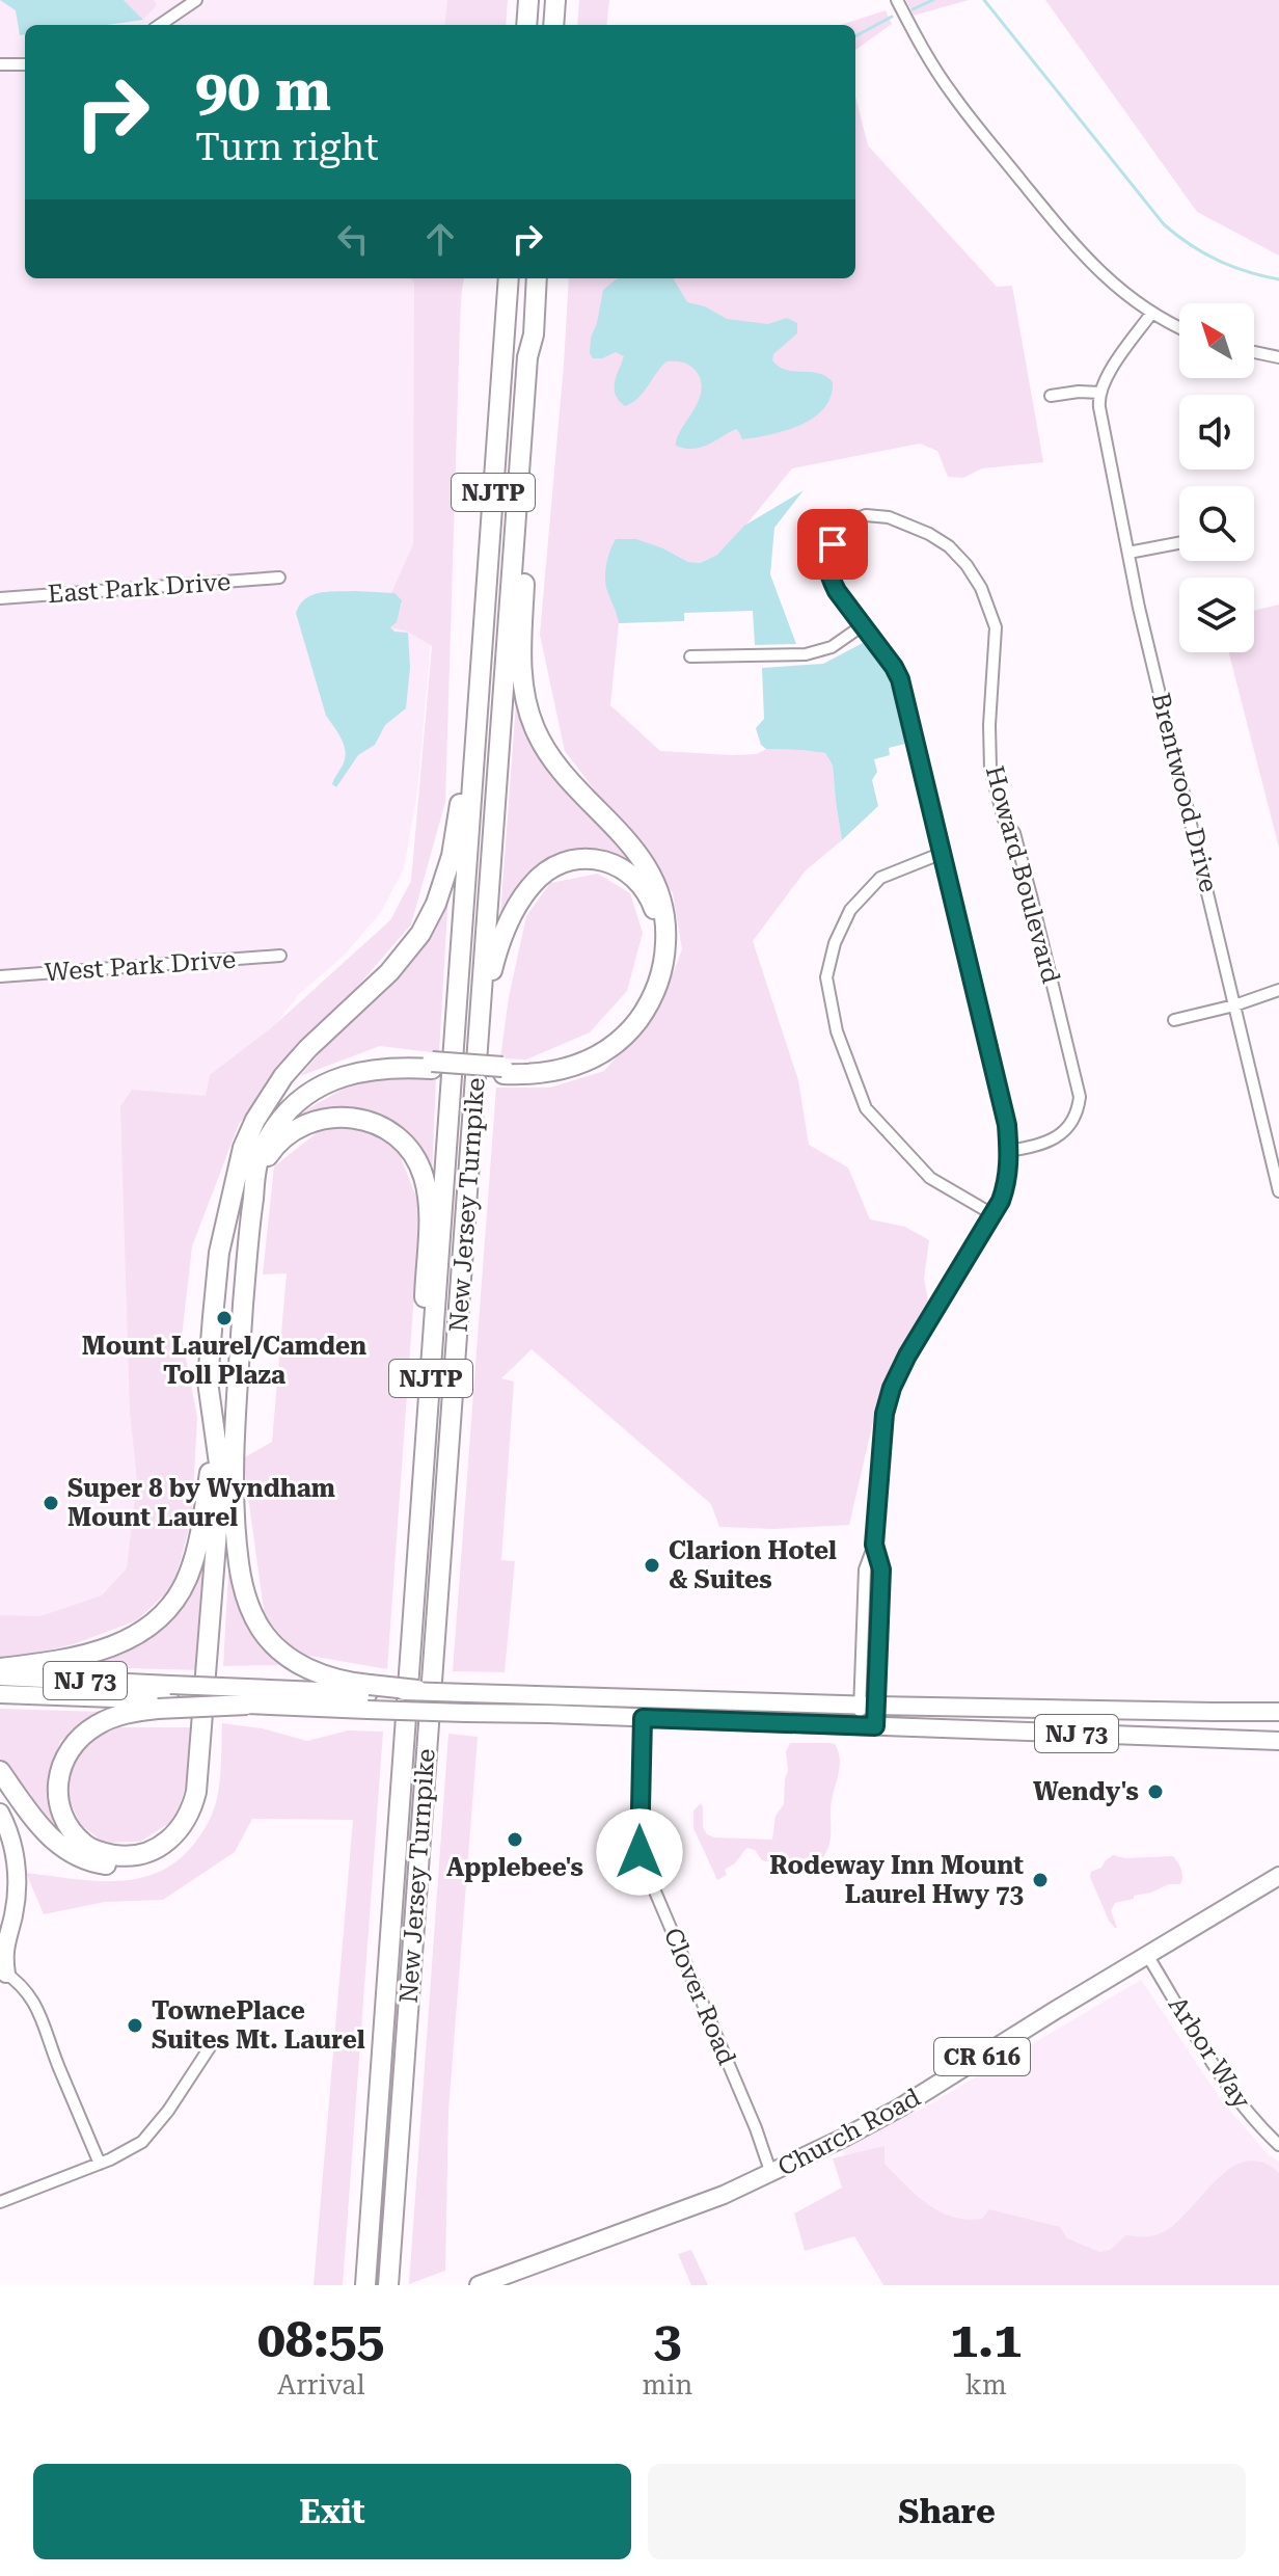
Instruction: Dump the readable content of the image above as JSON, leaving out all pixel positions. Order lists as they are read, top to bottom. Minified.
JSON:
{"streets":{"highway":["NJTP","New Jersey Turnpike"],"main road":["NJ 73","CR 616","Church Road"],"street":["East Park Drive","Brentwood Drive","Howard Boulevard","West Park Drive","Clover Road","Arbor Way"]},"crossings":[["Howard Boulevard","NJ 73"],["NJ 73","Clover Road"],["Clover Road","Church Road"],["Arbor Way","Church Road"]],"places":["Mount Laurel/Camden Toll Plaza","Super 8 by Wyndham Mount Laurel","Clarion Hotel & Suites","Wendy's","Applebee's","Rodeway Inn Mount Laurel Hwy 73","TownePlace Suites Mt. Laurel"],"north":"top left","page":{"turn":["90 m","Turn right"],"eta":["08:55","Arrival","3","min","1.1","km"],"buttons":["Exit","Share"]}}
